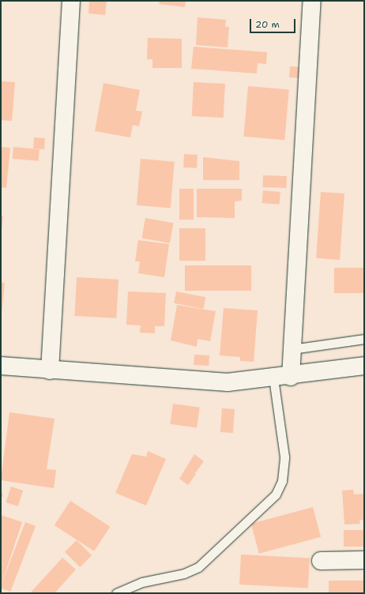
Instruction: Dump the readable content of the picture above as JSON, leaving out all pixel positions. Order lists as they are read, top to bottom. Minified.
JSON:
{"scale_bar":"20 m"}
